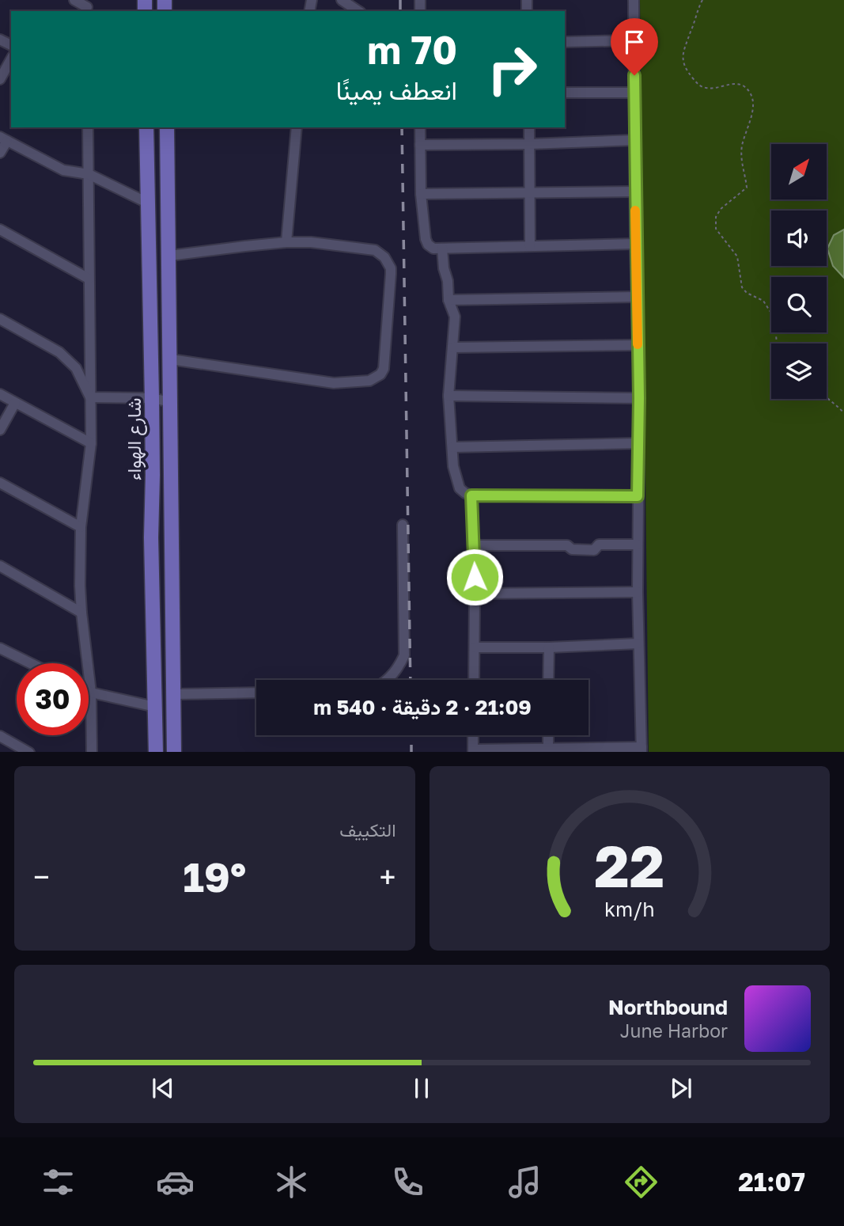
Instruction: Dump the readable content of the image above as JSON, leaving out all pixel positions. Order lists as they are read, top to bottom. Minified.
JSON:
{"streets":{"main road":["شارع الهواء"]},"north":"top right","page":{"turn":["70 m","انعطف يمينًا"],"limit":"30","trip":"21:09 · 2 دقيقة · 540 m","tile":"التكييف","heat":["−","19°","+"],"song":["Northbound","June Harbor"],"tabs":"21:07","gauge":["22","km/h"]}}
